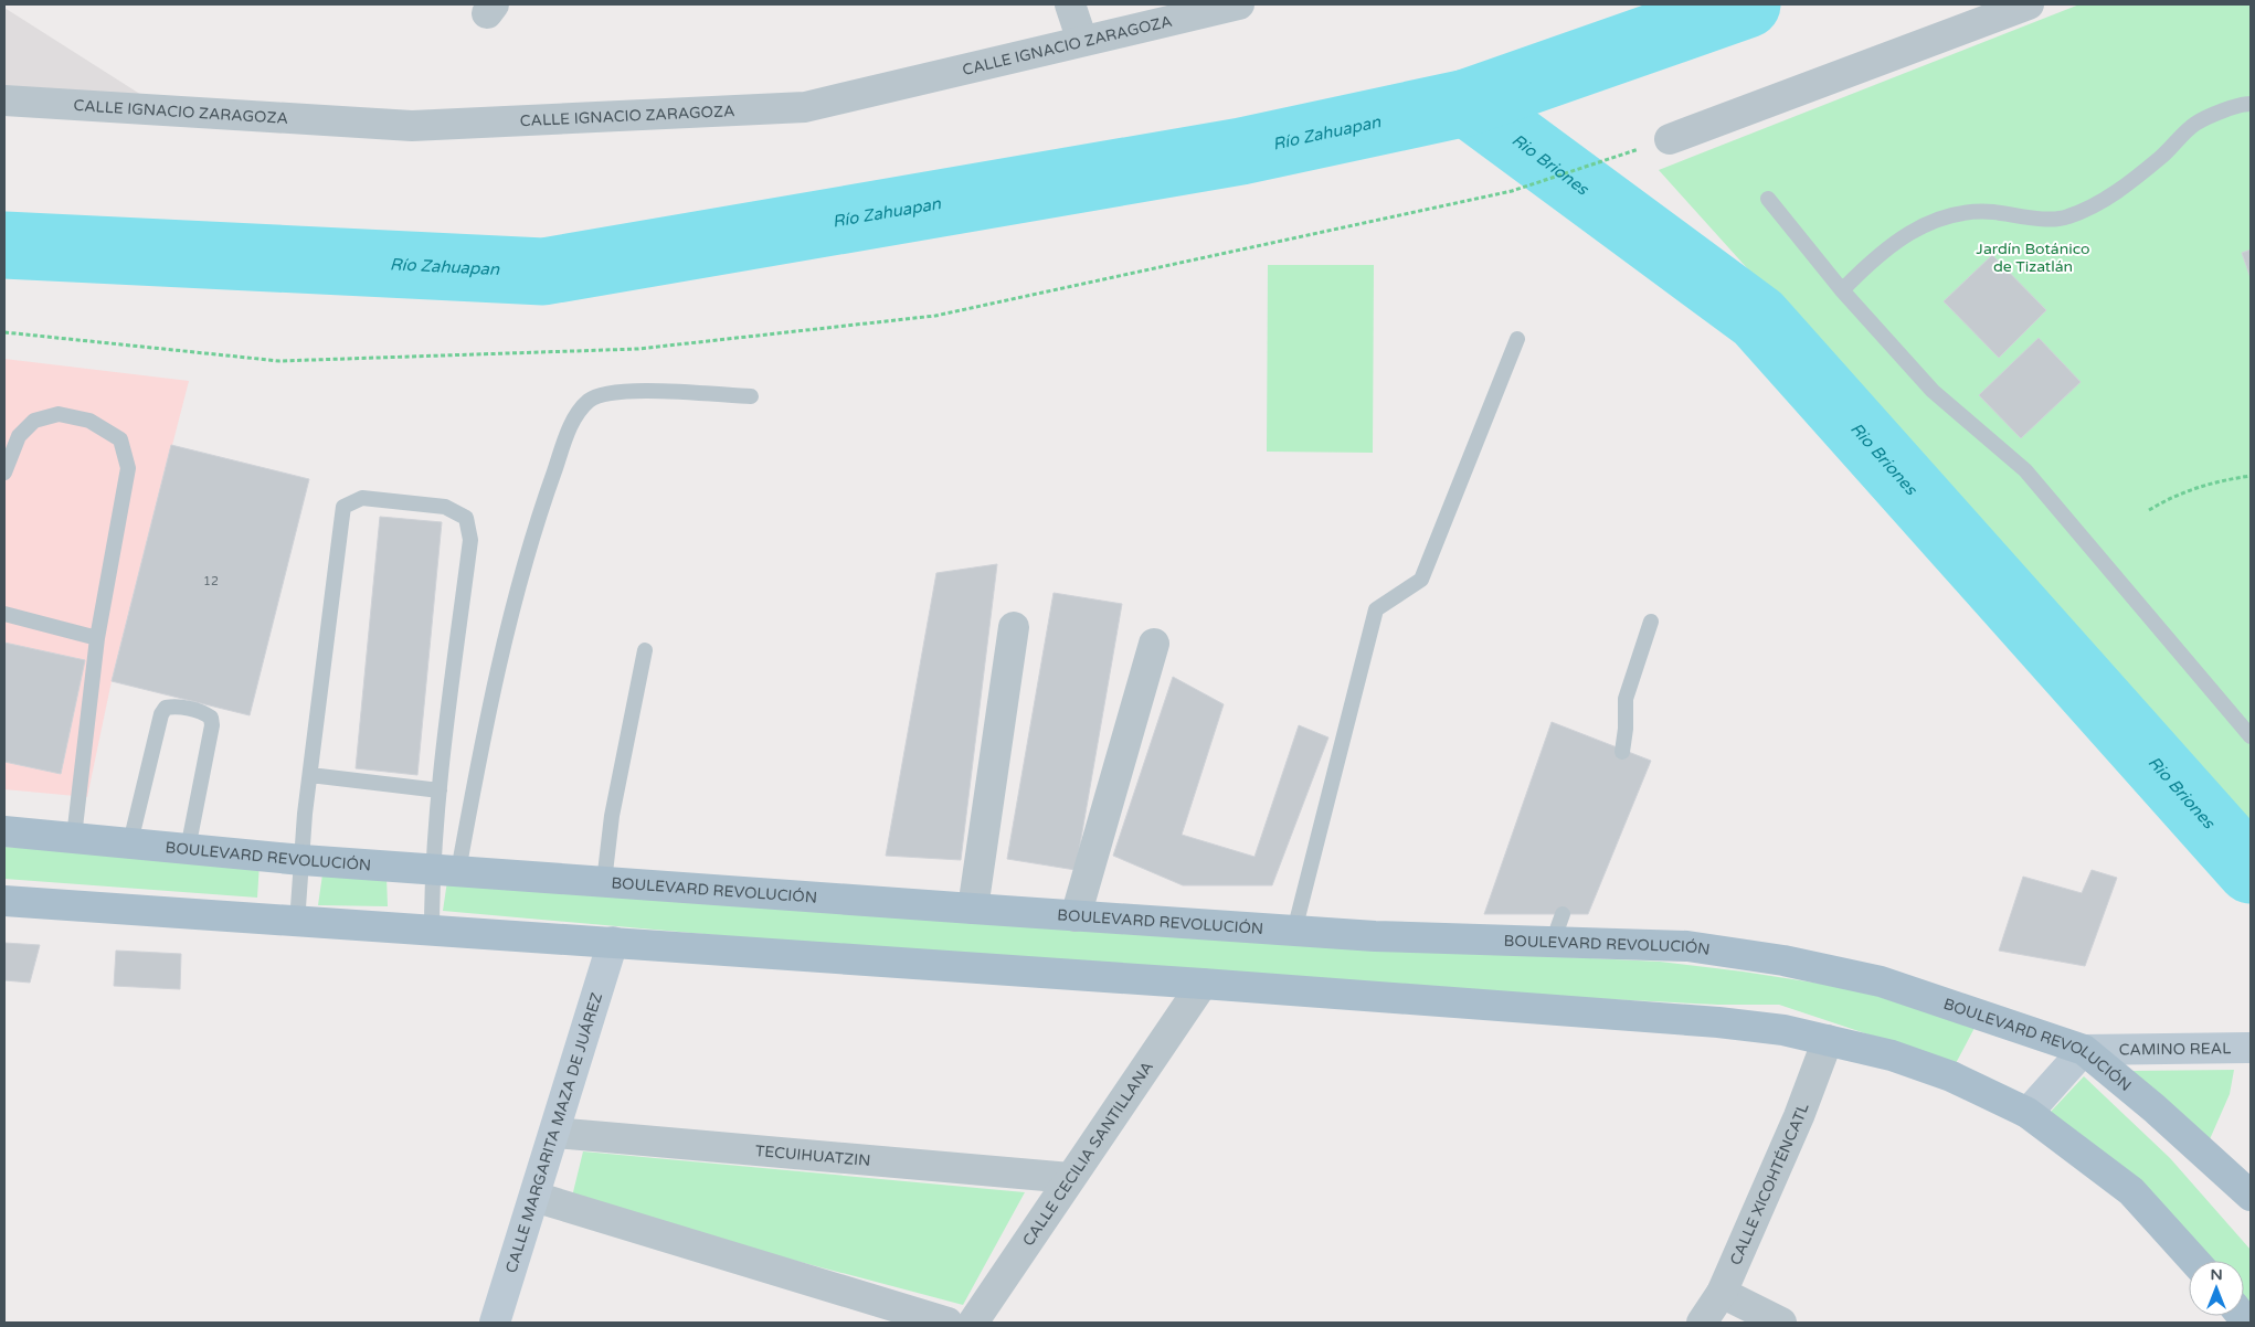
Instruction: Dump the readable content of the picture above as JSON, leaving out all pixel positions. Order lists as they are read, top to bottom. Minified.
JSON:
{"streets":{"main road":["BOULEVARD REVOLUCIÓN"],"street":["CALLE IGNACIO ZARAGOZA","CAMINO REAL","CALLE MARGARITA MAZA DE JUÁREZ","CALLE CECILIA SANTILLANA","TECUIHUATZIN","CALLE XICOHTÉNCATL"]},"crossings":[["BOULEVARD REVOLUCIÓN","CAMINO REAL"],["CALLE MARGARITA MAZA DE JUÁREZ","TECUIHUATZIN"],["CALLE CECILIA SANTILLANA","TECUIHUATZIN"]],"water":["Río Zahuapan","Rio Briones"],"parks":["Jardín Botánico de Tizatlán"],"house_numbers":["12"],"north":"top"}
